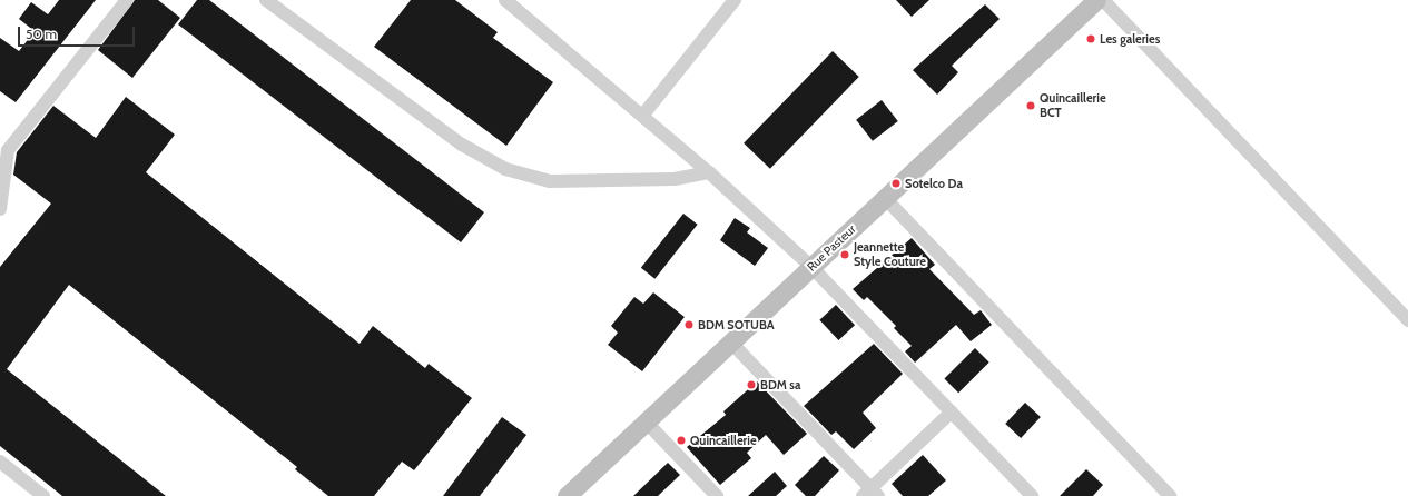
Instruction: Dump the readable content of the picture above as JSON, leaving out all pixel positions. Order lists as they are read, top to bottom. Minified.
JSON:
{"streets":{"main road":["Rue Pasteur"]},"places":["Les galeries","Quincaillerie BCT","Sotelco Da","Jeannette Style Couture","BDM SOTUBA","BDM sa","Quincaillerie"],"scale_bar":"50 m"}
